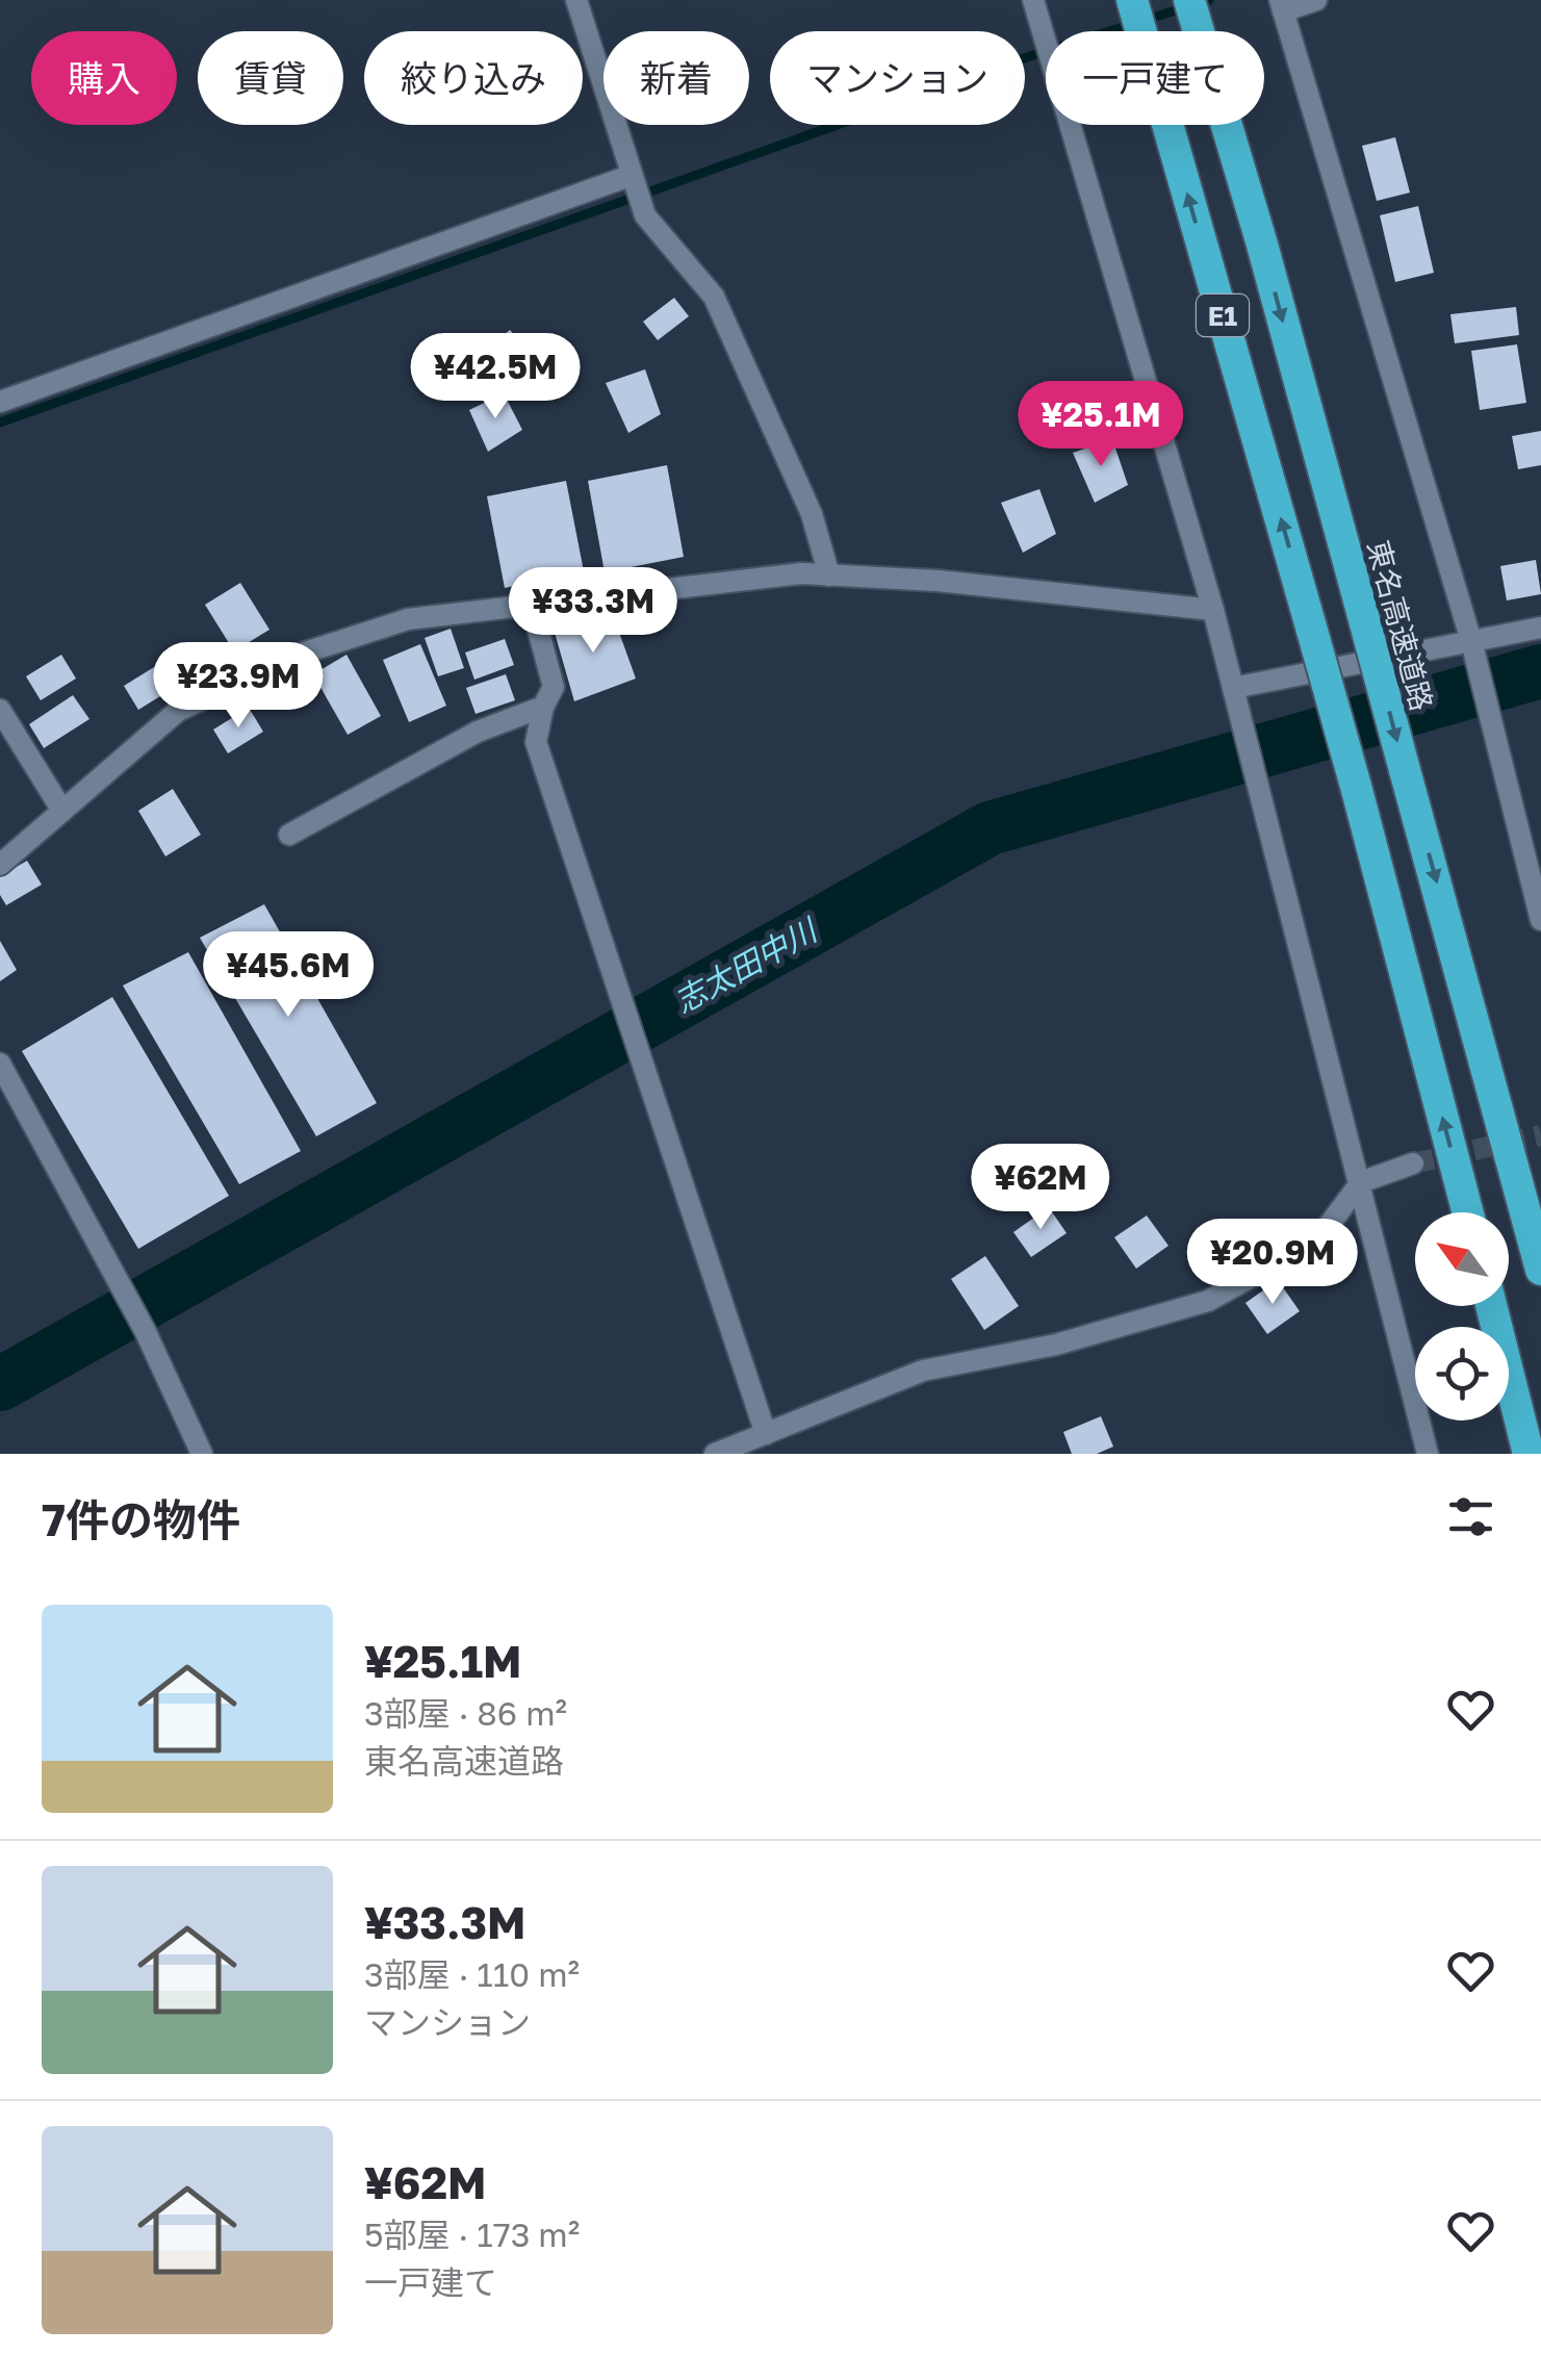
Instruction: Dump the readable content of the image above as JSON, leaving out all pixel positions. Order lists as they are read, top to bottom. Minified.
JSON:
{"streets":{"highway":["E1","東名高速道路"]},"water":["志太田中川"],"north":"top left","page":{"chip":["購入","賃貸","絞り込み","新着","マンション","一戸建て"],"price":["¥42.5M","¥25.1M","¥33.3M","¥23.9M","¥45.6M","¥62M","¥20.9M"],"heading":"7件の物件","list":[{"name":"¥25.1M","note":"3部屋 · 86 m² · 東名高速道路"},{"name":"¥33.3M","note":"3部屋 · 110 m² · マンション"},{"name":"¥62M","note":"5部屋 · 173 m² · 一戸建て"}]}}
